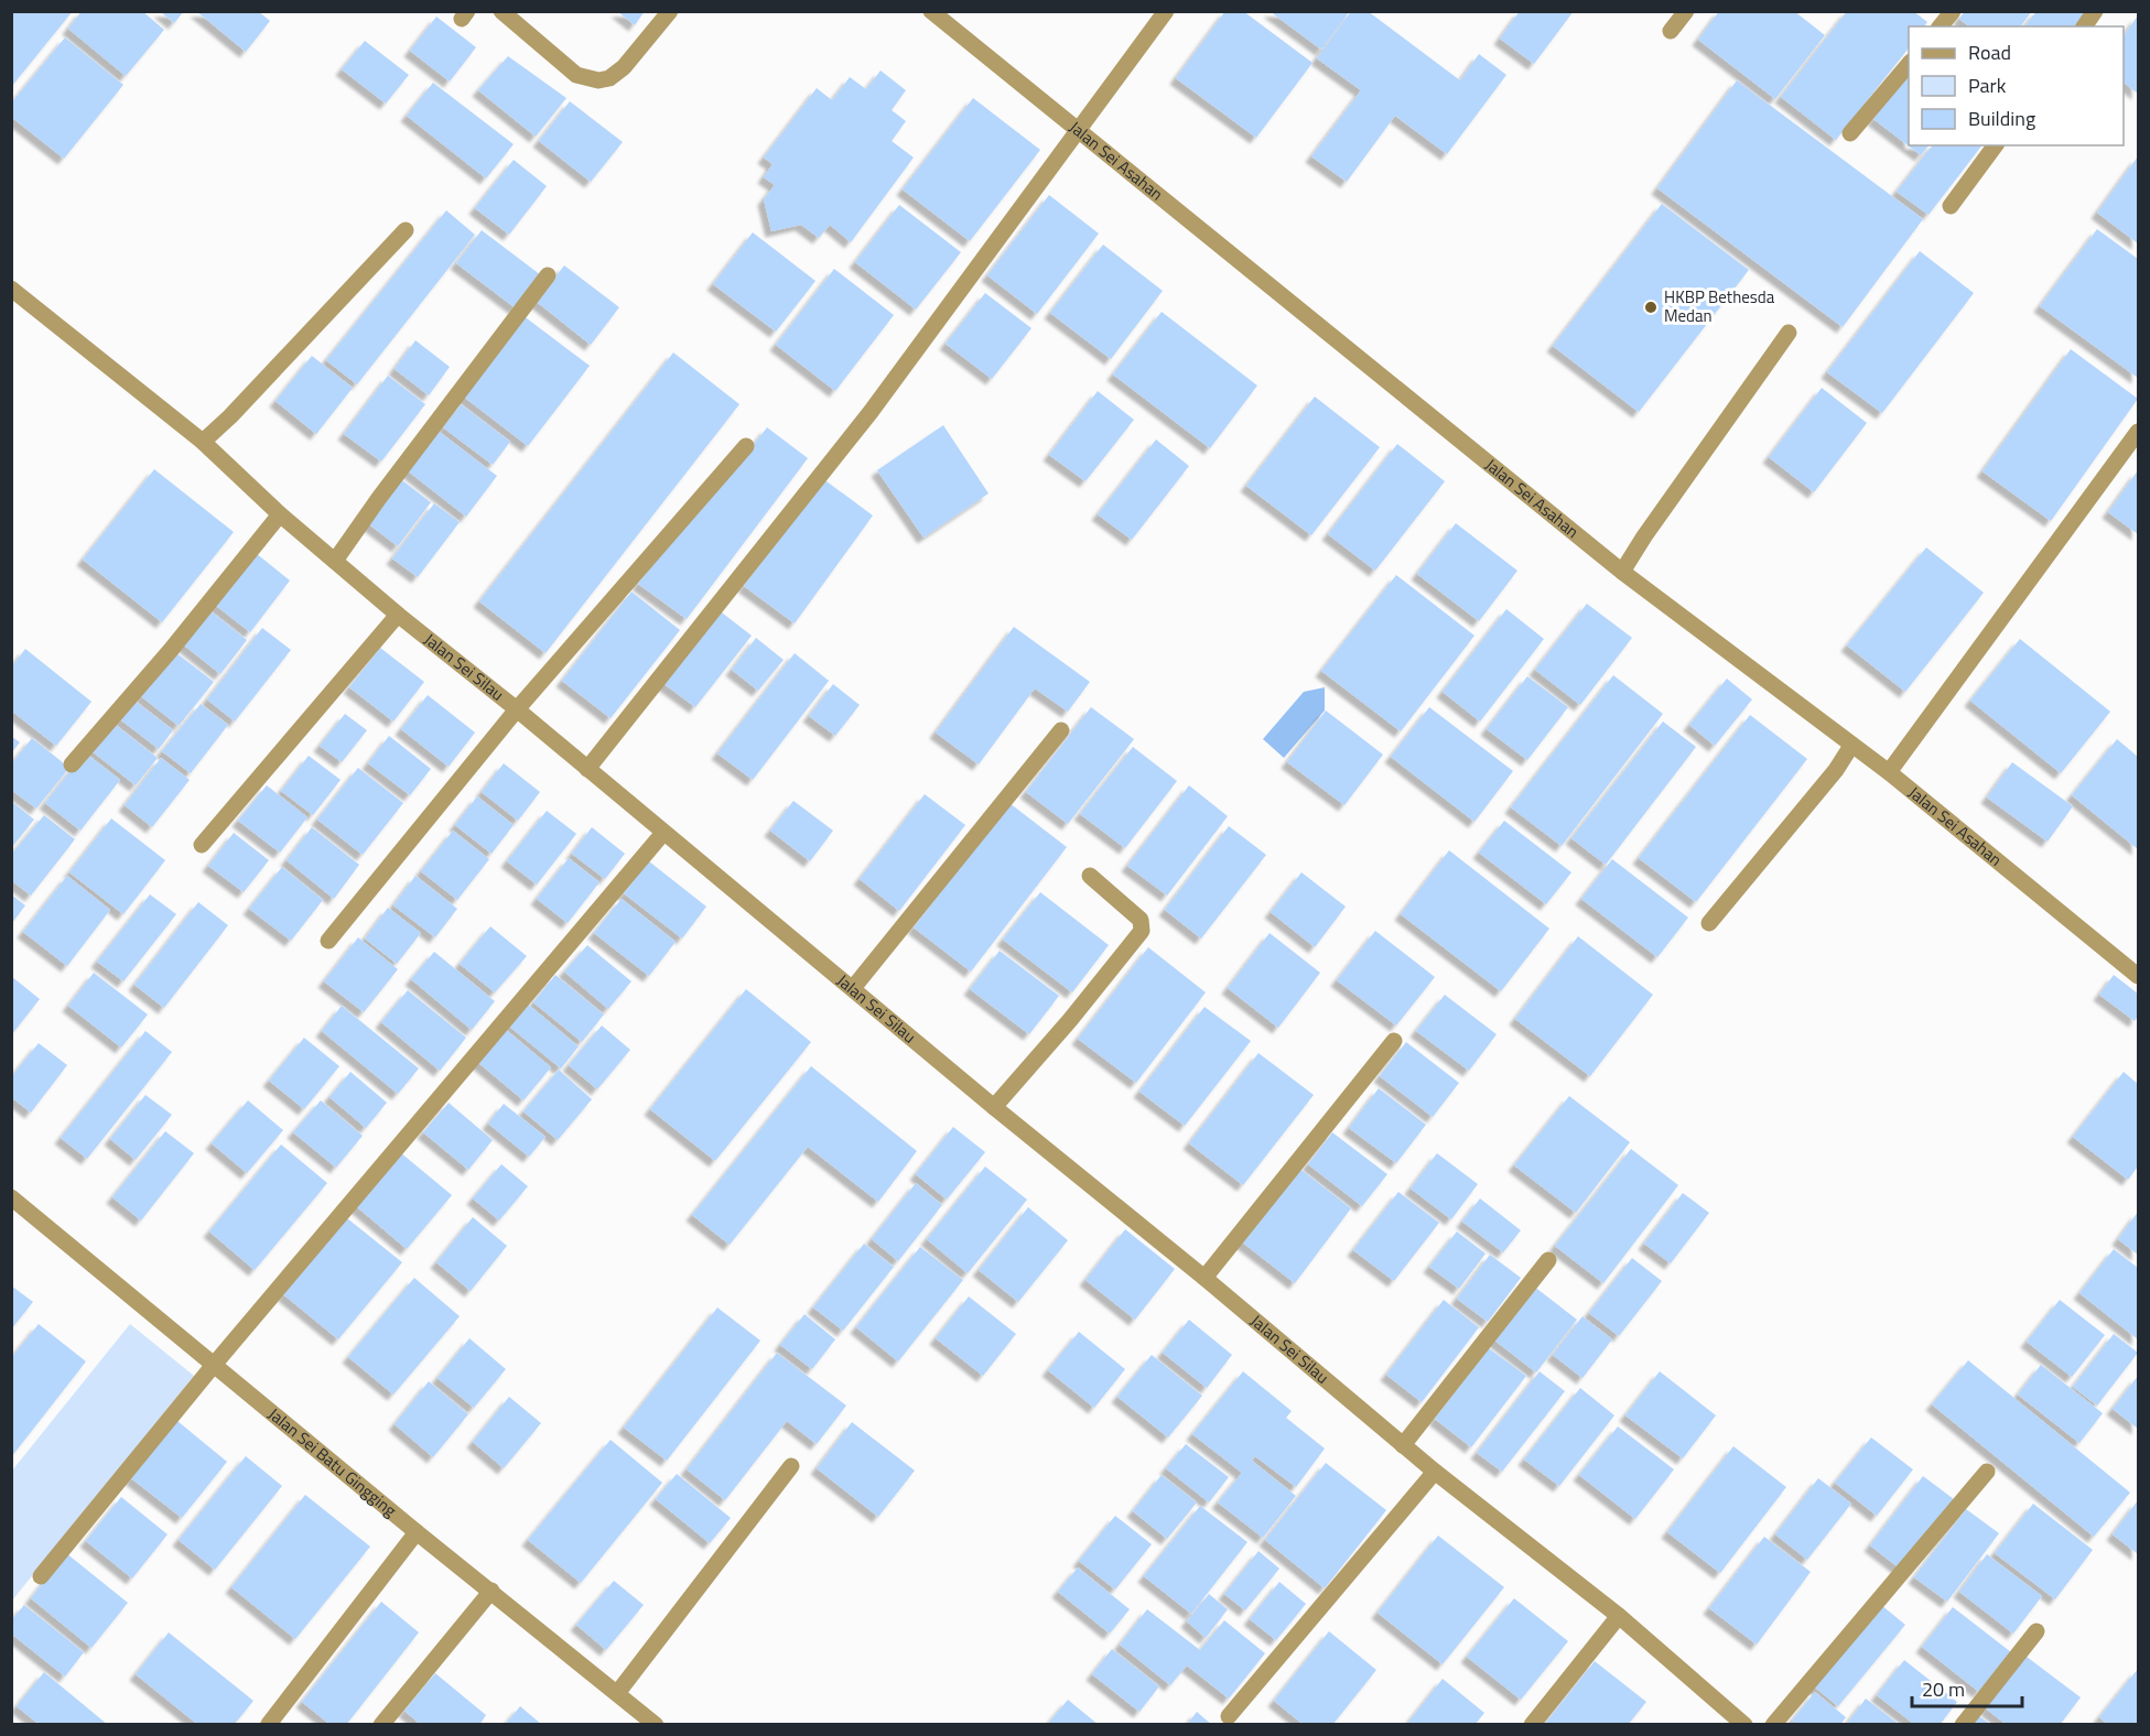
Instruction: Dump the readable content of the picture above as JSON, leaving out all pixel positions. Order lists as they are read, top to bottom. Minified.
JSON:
{"streets":{"street":["Jalan Sei Asahan","Jalan Sei Silau","Jalan Sei Batu Gingging"]},"places":["HKBP Bethesda Medan"],"legend":["Road","Park","Building"],"scale_bar":"20 m"}
